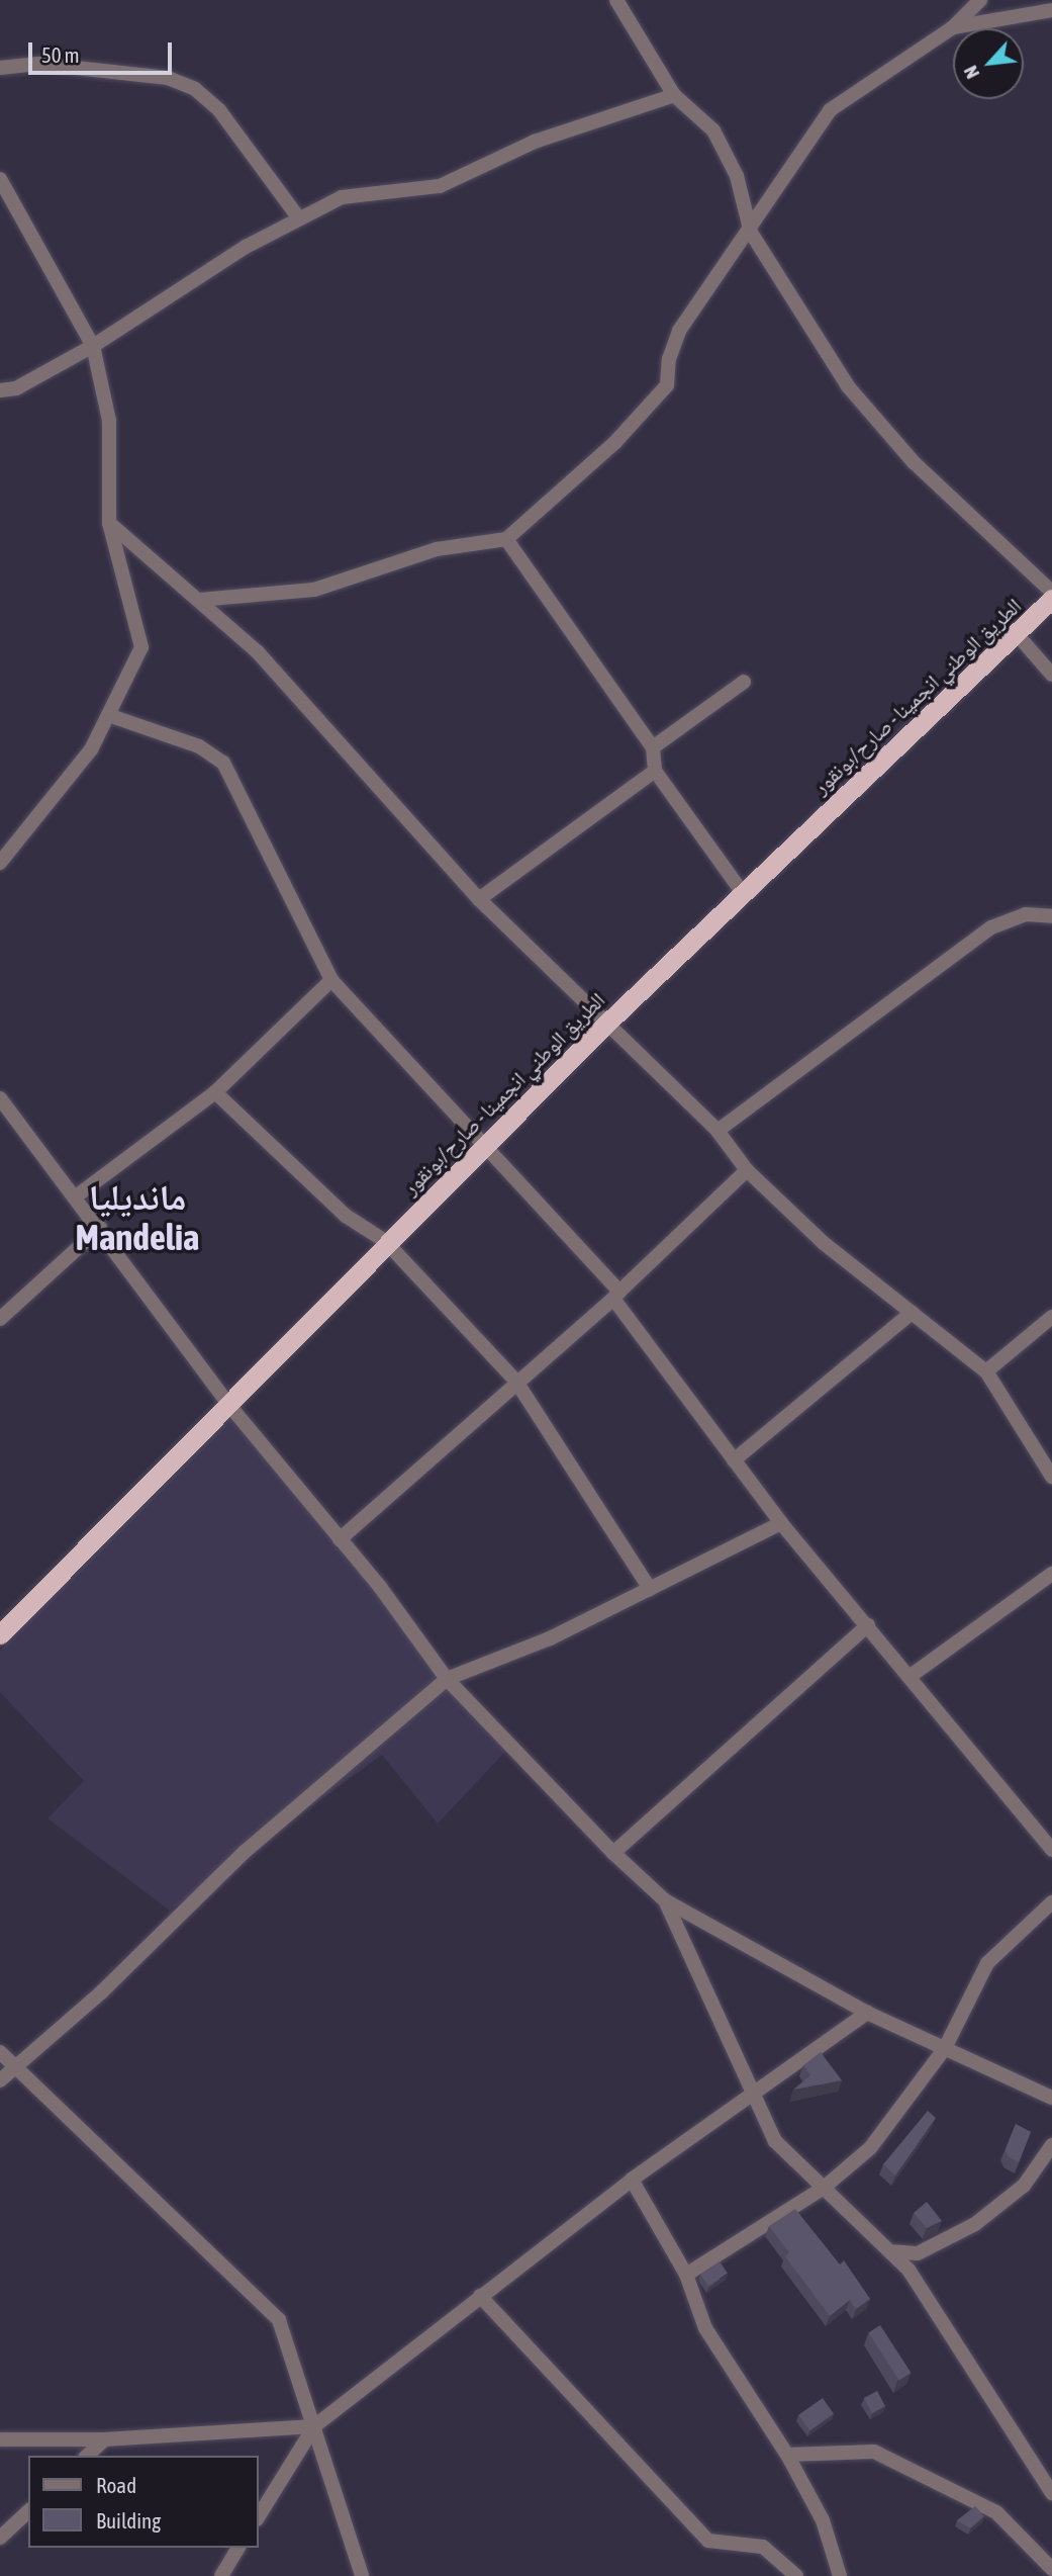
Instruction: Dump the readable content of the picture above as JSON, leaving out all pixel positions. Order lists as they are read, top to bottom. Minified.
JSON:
{"streets":{"highway":["الطريق الوطني انجمينا - صارح/بونقور"]},"districts":["مانديليا Mandelia"],"legend":["Road","Building"],"scale_bar":"50 m","north":"bottom left"}
